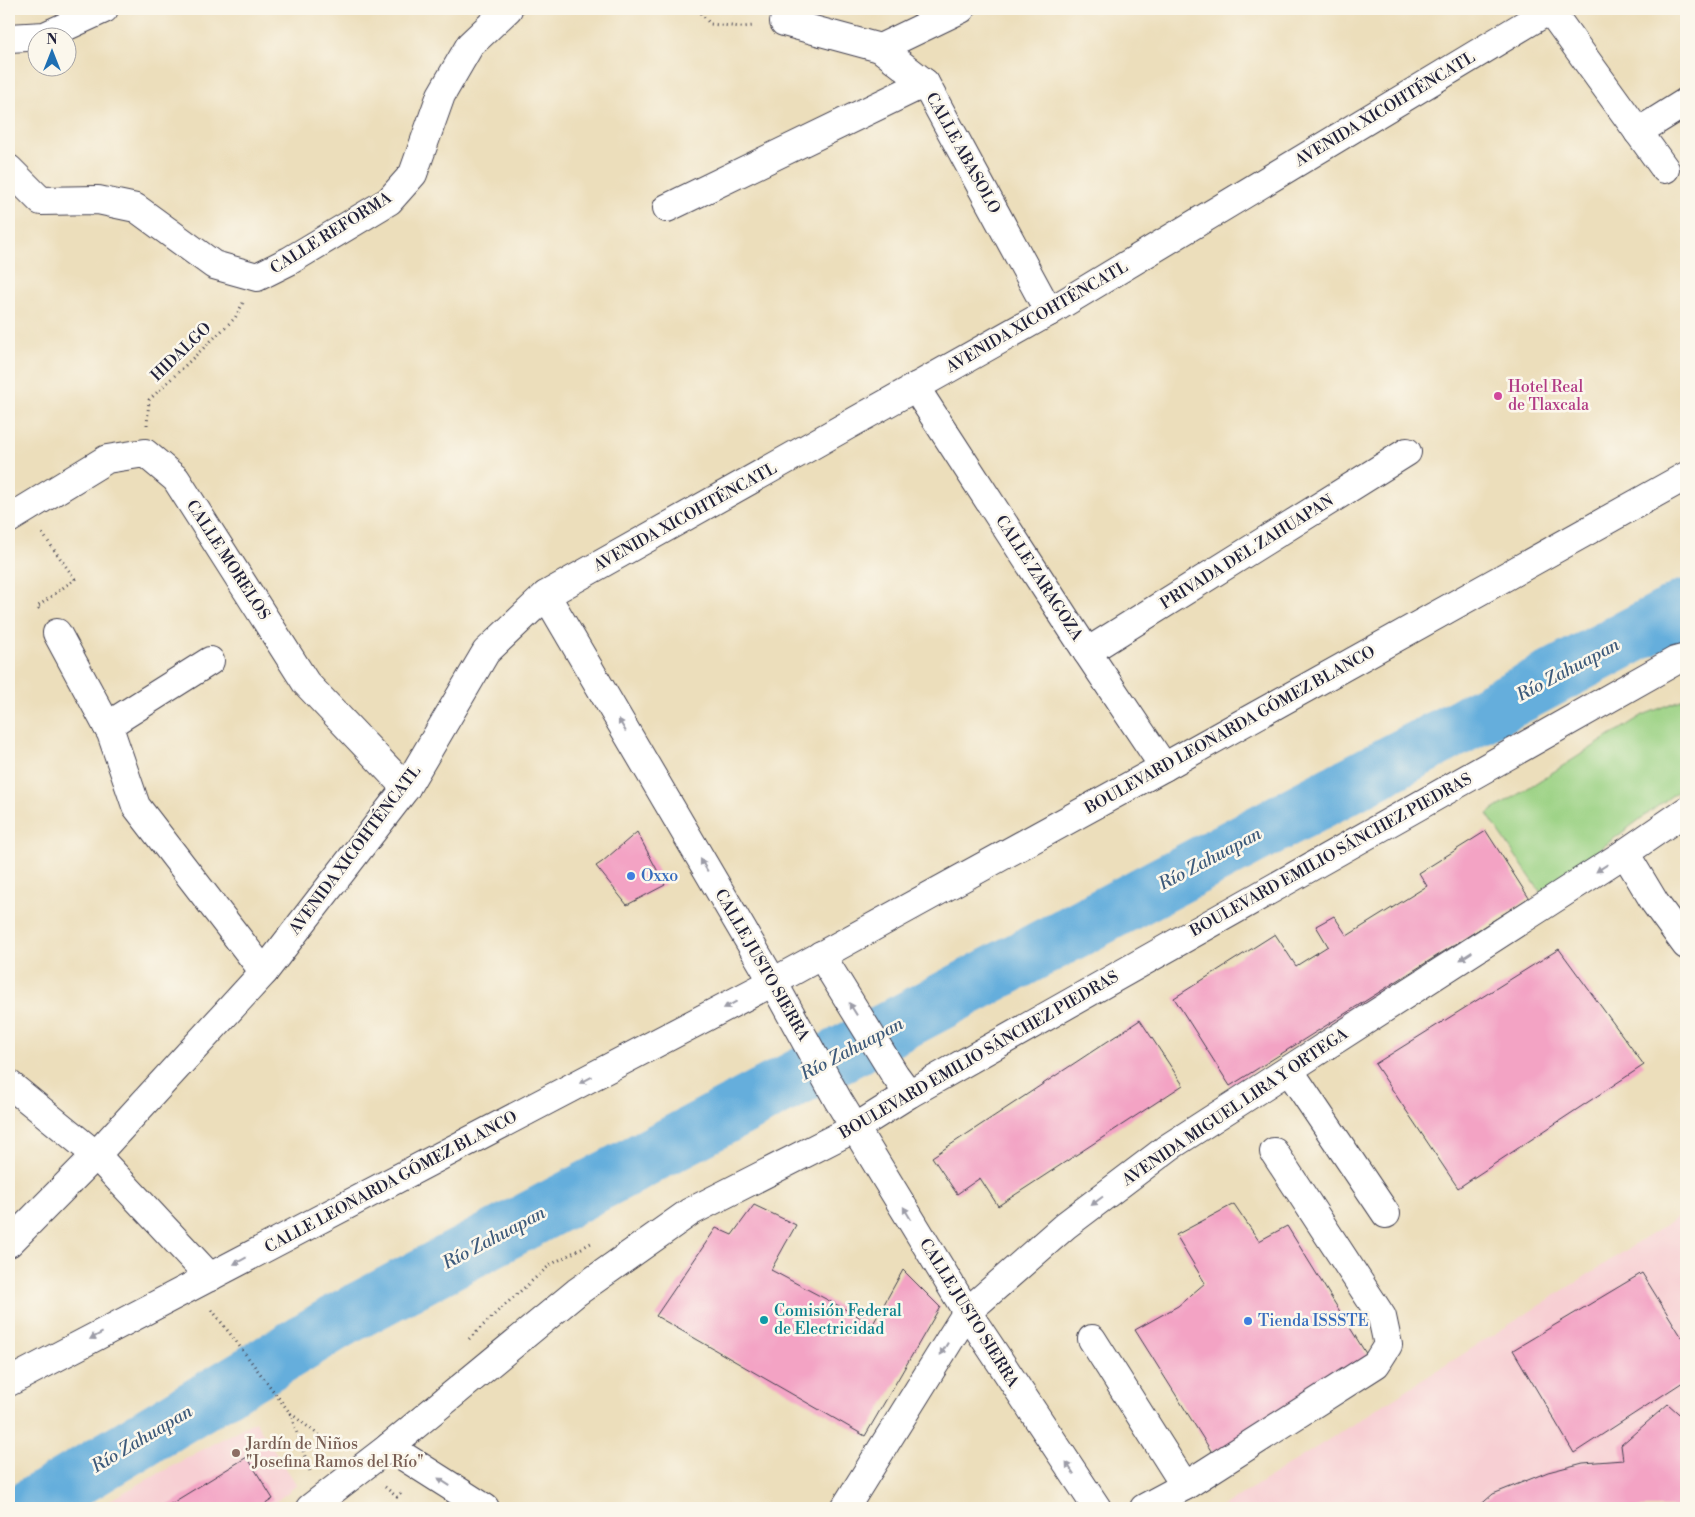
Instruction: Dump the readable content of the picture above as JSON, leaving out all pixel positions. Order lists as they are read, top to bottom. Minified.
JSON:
{"streets":{"street":["AVENIDA XICOHTÉNCATL","CALLE ABASOLO","CALLE REFORMA","PRIVADA DEL ZAHUAPAN","CALLE MORELOS","CALLE ZARAGOZA","BOULEVARD LEONARDA GÓMEZ BLANCO","BOULEVARD EMILIO SÁNCHEZ PIEDRAS","CALLE JUSTO SIERRA","AVENIDA MIGUEL LIRA Y ORTEGA","CALLE LEONARDA GÓMEZ BLANCO"],"path":["HIDALGO"]},"crossings":[["AVENIDA XICOHTÉNCATL","CALLE ABASOLO"],["AVENIDA XICOHTÉNCATL","CALLE MORELOS"],["AVENIDA XICOHTÉNCATL","CALLE ZARAGOZA"],["AVENIDA XICOHTÉNCATL","CALLE JUSTO SIERRA"],["CALLE REFORMA","HIDALGO"],["HIDALGO","CALLE MORELOS"],["PRIVADA DEL ZAHUAPAN","CALLE ZARAGOZA"],["CALLE ZARAGOZA","BOULEVARD LEONARDA GÓMEZ BLANCO"],["BOULEVARD LEONARDA GÓMEZ BLANCO","CALLE JUSTO SIERRA"],["BOULEVARD LEONARDA GÓMEZ BLANCO","CALLE LEONARDA GÓMEZ BLANCO"],["BOULEVARD EMILIO SÁNCHEZ PIEDRAS","CALLE JUSTO SIERRA"],["CALLE JUSTO SIERRA","AVENIDA MIGUEL LIRA Y ORTEGA"],["CALLE JUSTO SIERRA","CALLE LEONARDA GÓMEZ BLANCO"]],"one_way":["CALLE JUSTO SIERRA","AVENIDA MIGUEL LIRA Y ORTEGA","CALLE LEONARDA GÓMEZ BLANCO"],"water":["Río Zahuapan"],"places":["Hotel Real de Tlaxcala","Oxxo","Comisión Federal de Electricidad","Tienda ISSSTE","Jardín de Niños \"Josefina Ramos del Río\""],"north":"top"}
